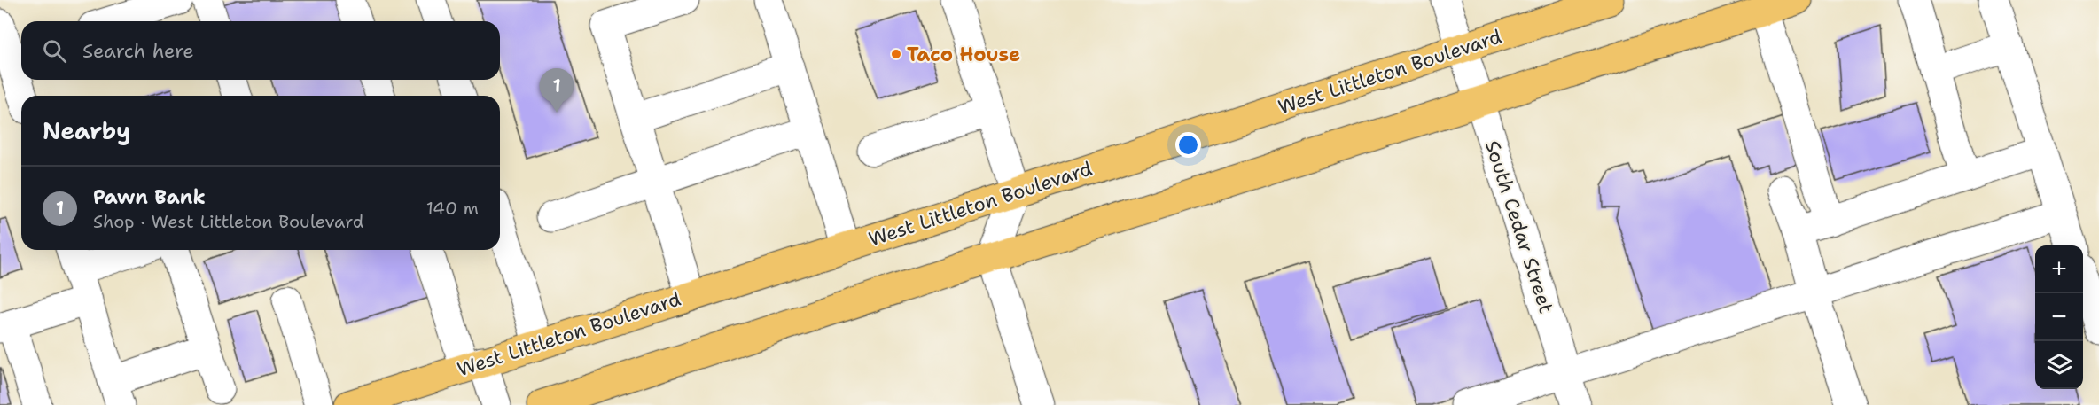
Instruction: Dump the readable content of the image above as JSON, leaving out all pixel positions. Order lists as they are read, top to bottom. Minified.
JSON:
{"streets":{"main road":["West Littleton Boulevard"],"street":["South Cedar Street"]},"crossings":[["West Littleton Boulevard","South Cedar Street"]],"places":["Taco House"],"page":{"search":"Search here","pins":"1","heading":"Nearby","list":[{"mark":"1","name":"Pawn Bank","note":"Shop · West Littleton Boulevard","value":"140 m"}],"map_buttons":["+","−"]}}
